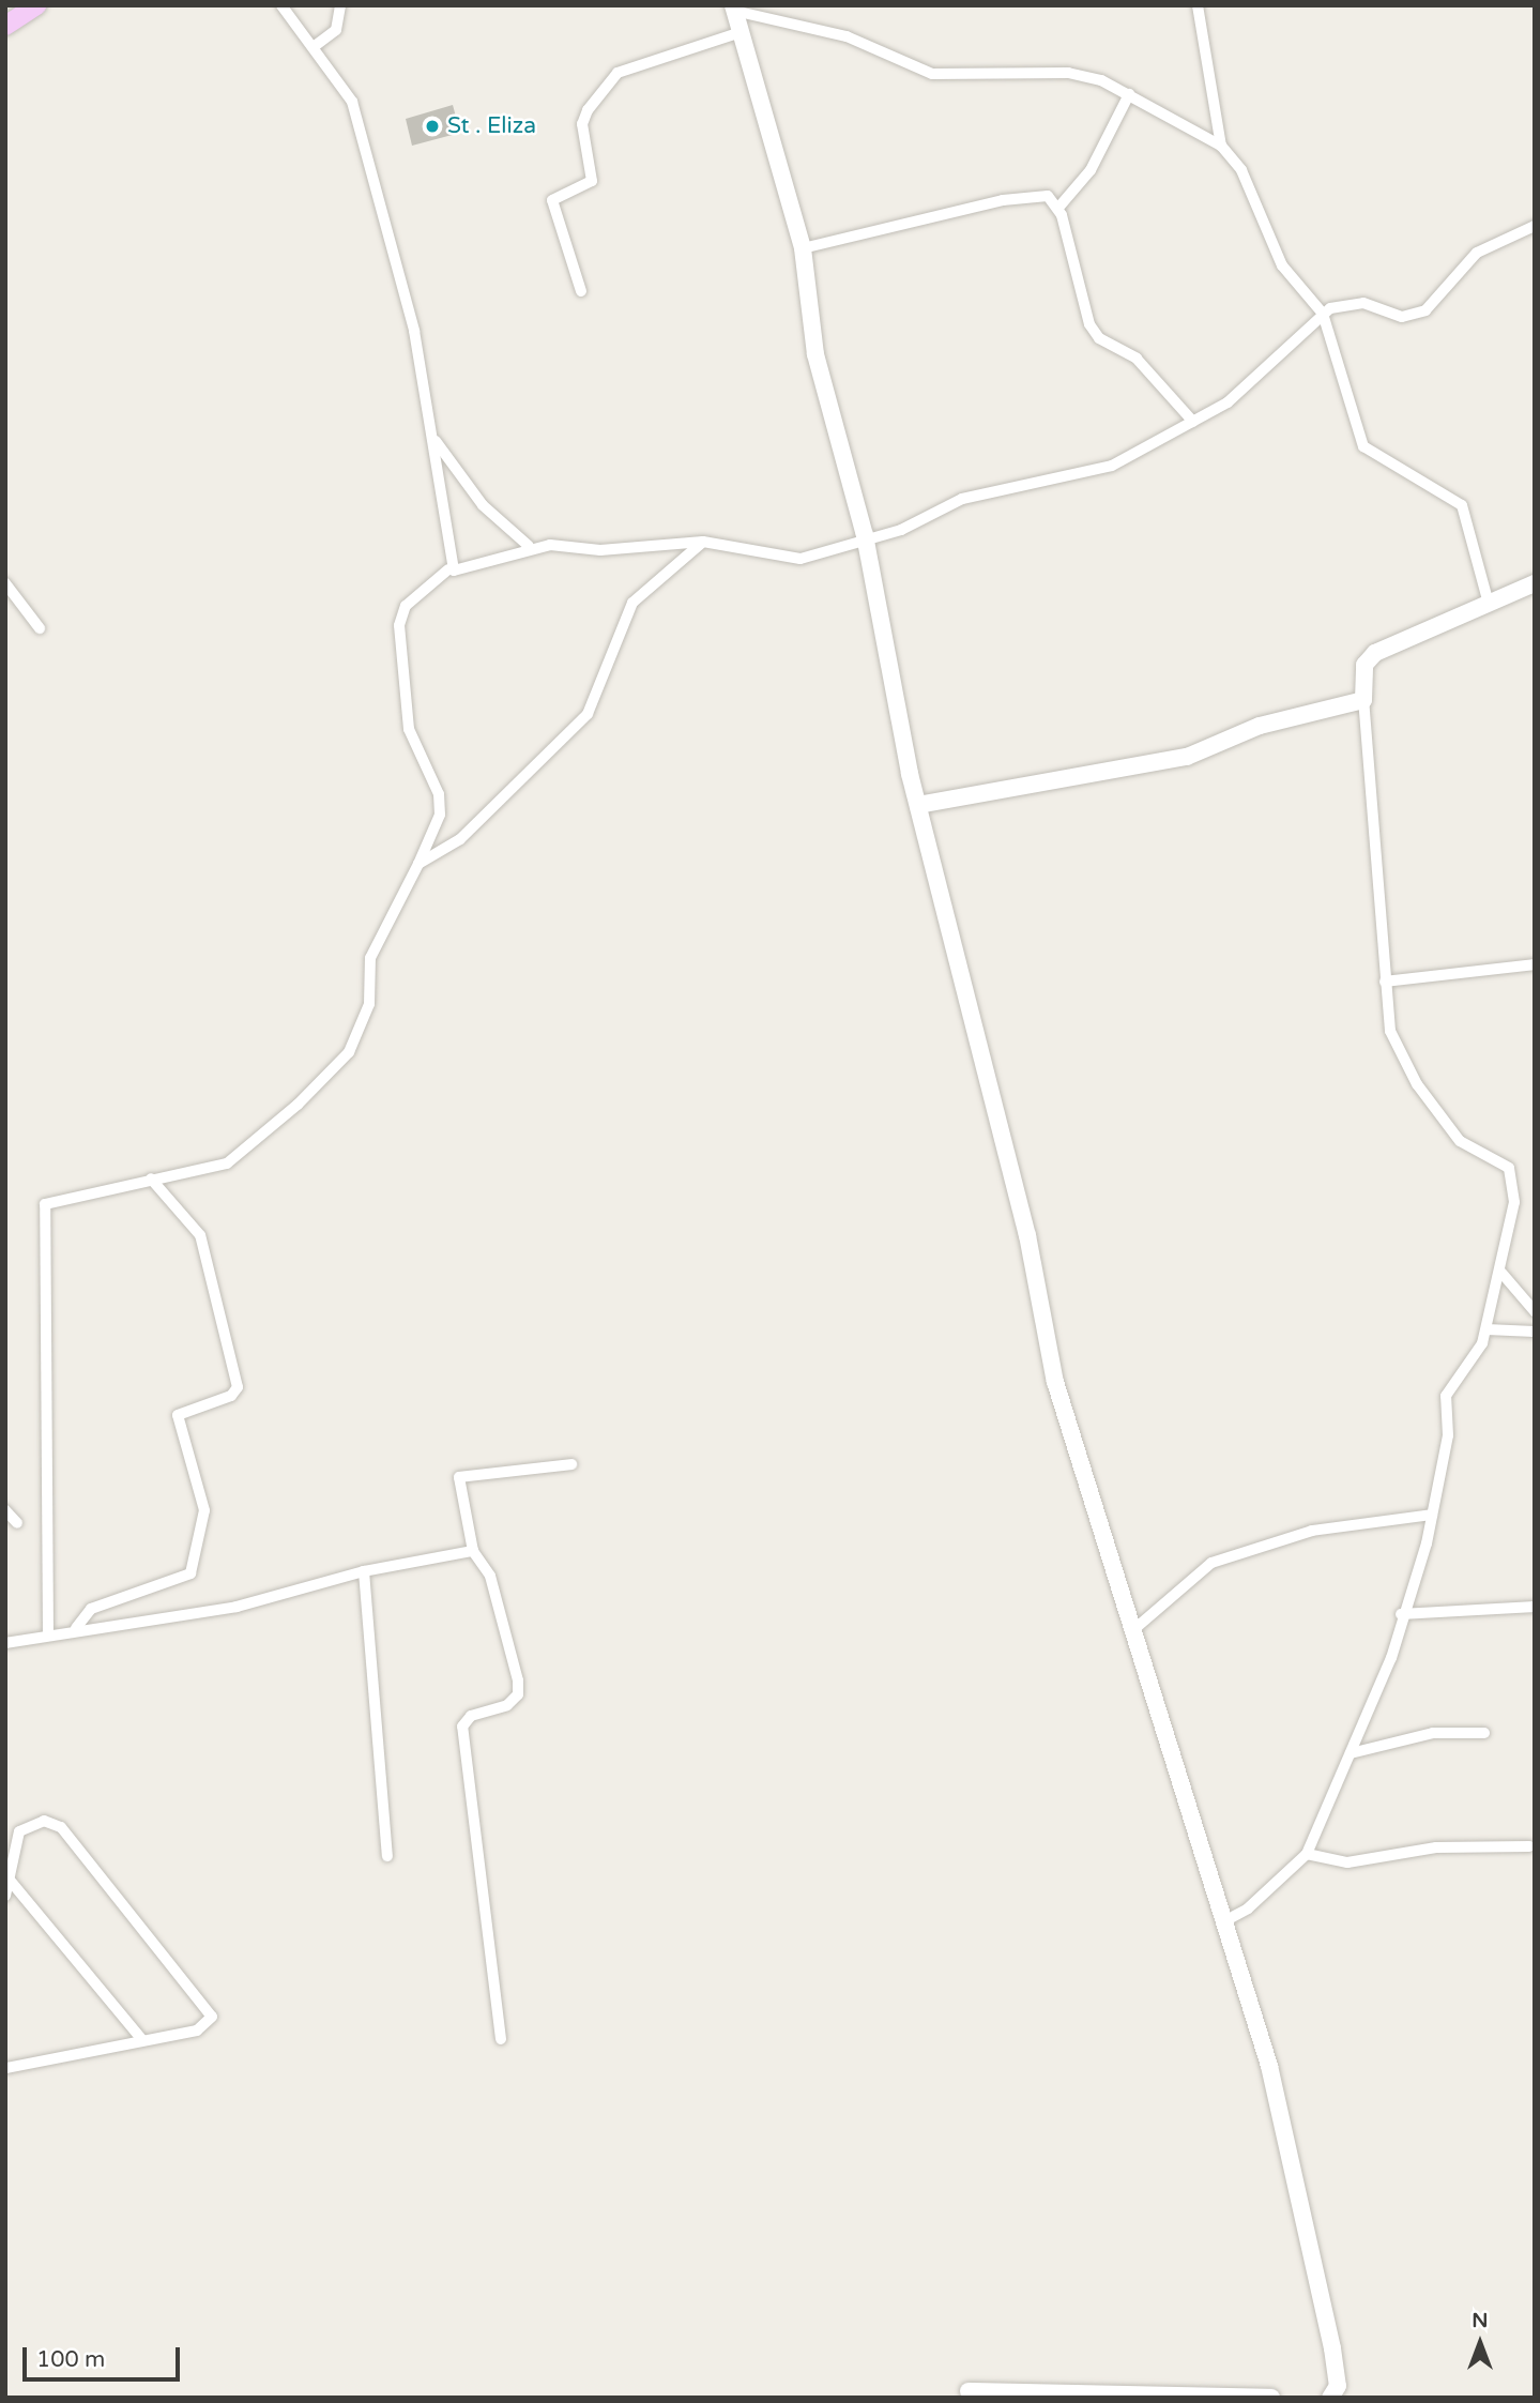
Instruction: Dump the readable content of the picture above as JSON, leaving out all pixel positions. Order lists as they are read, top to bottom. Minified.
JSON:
{"places":["St . Eliza"],"scale_bar":"100 m","north":"top"}
